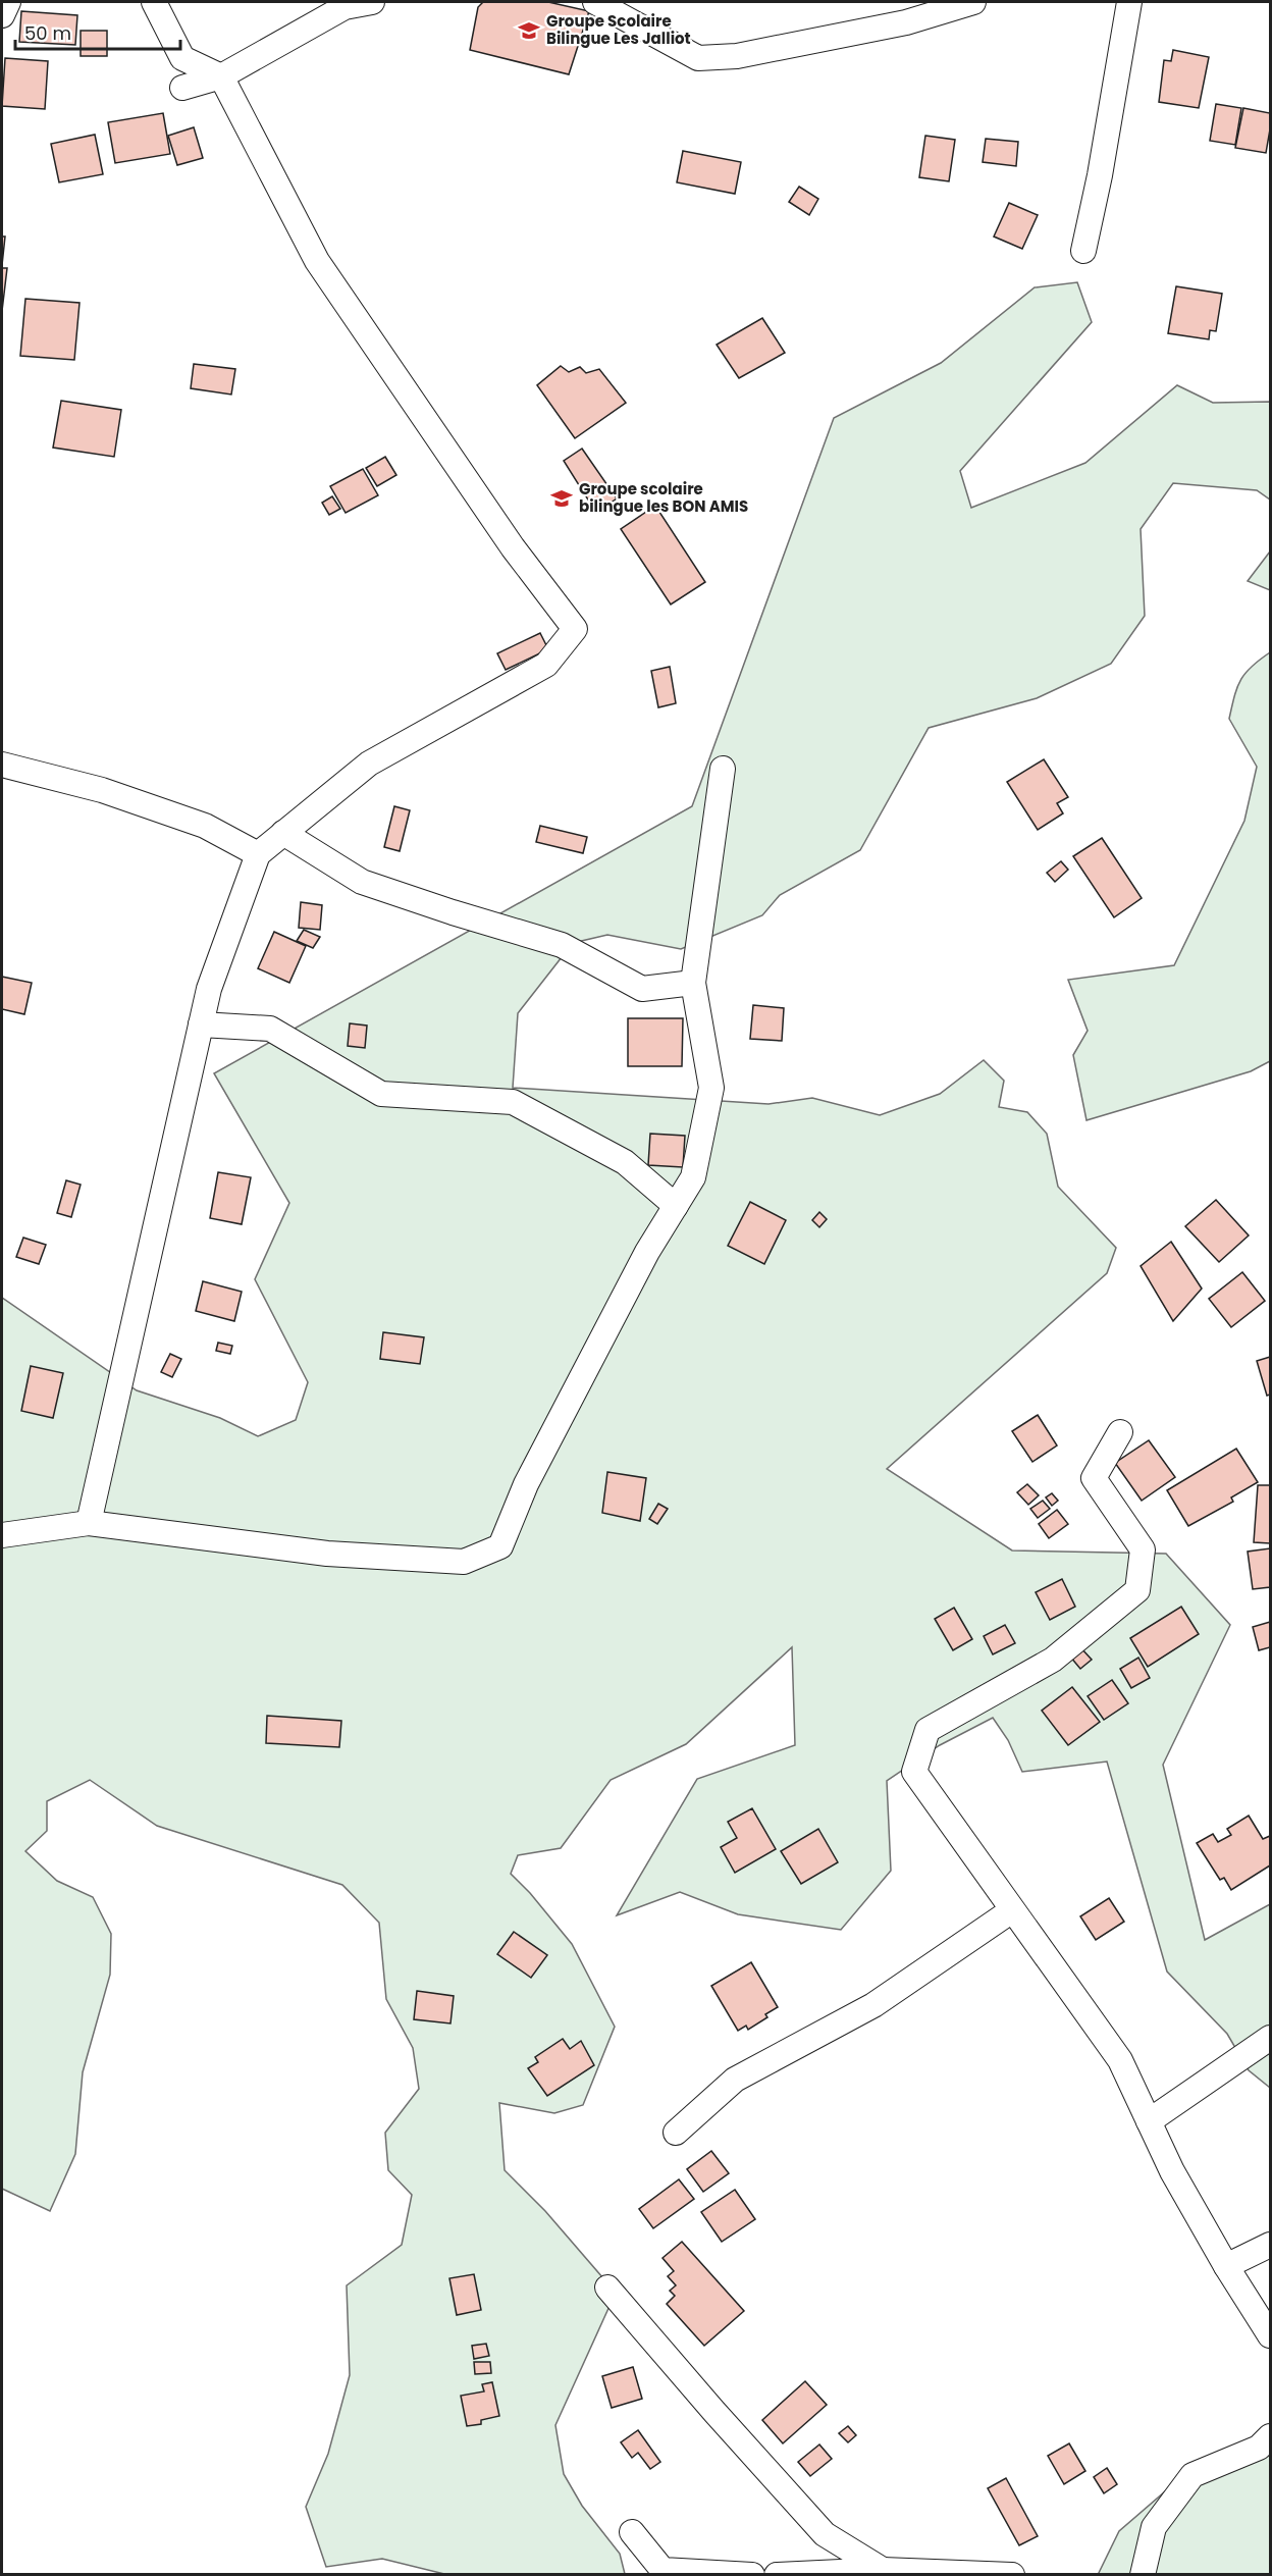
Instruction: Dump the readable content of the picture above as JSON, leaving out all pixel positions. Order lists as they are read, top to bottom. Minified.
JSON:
{"places":{"school or university":["Groupe Scolaire Bilingue Les Jalliot","Groupe scolaire bilingue les BON AMIS"]},"scale_bar":"50 m"}
